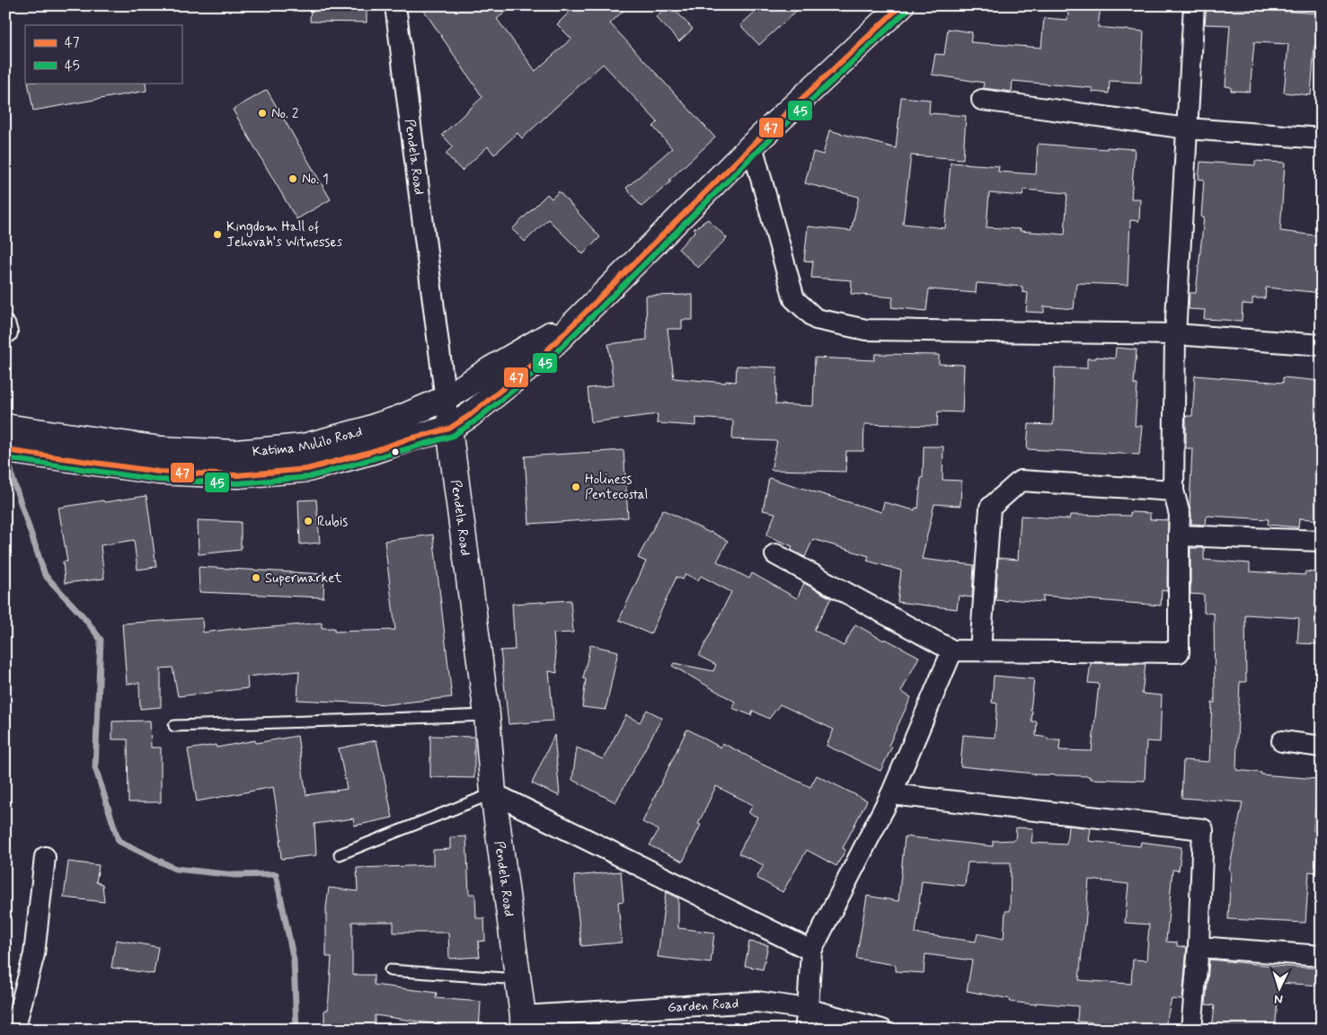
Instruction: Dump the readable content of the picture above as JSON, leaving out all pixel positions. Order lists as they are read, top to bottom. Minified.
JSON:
{"streets":{"main road":["Pendela Road","Katima Mulilo Road"],"street":["Garden Road"]},"crossings":[["Pendela Road","Katima Mulilo Road"],["Pendela Road","Garden Road"]],"places":["No. 2","No. 1","Kingdom Hall of Jehovah's Witnesses","Holiness Pentecostal","Rubis","Supermarket"],"lines":["transit line 47","transit line 45"],"legend":["47","45"],"north":"bottom"}
